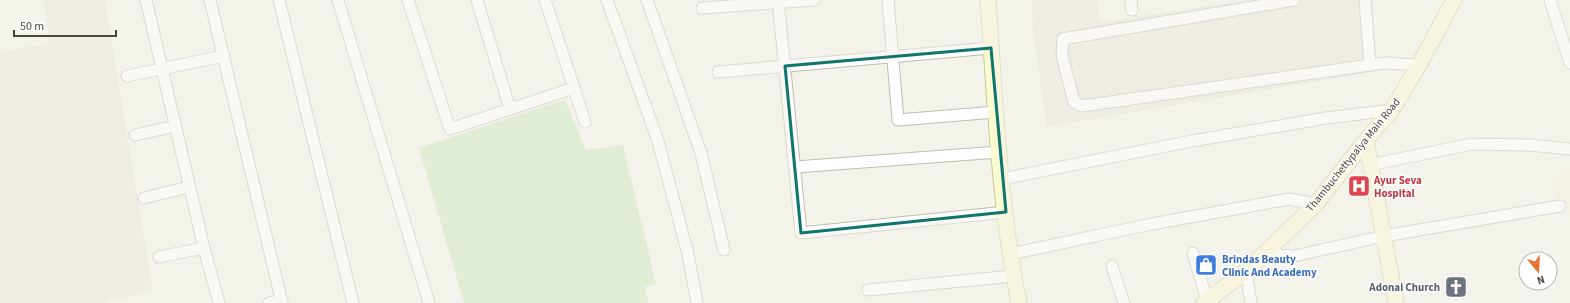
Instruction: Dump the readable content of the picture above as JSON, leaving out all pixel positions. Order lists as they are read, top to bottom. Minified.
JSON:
{"streets":{"street":["Thambuchettypalya Main Road"]},"places":{"hospital":["Ayur Seva Hospital"],"shop":["Brindas Beauty Clinic And Academy"],"church":["Adonai Church"]},"scale_bar":"50 m","north":"bottom"}
